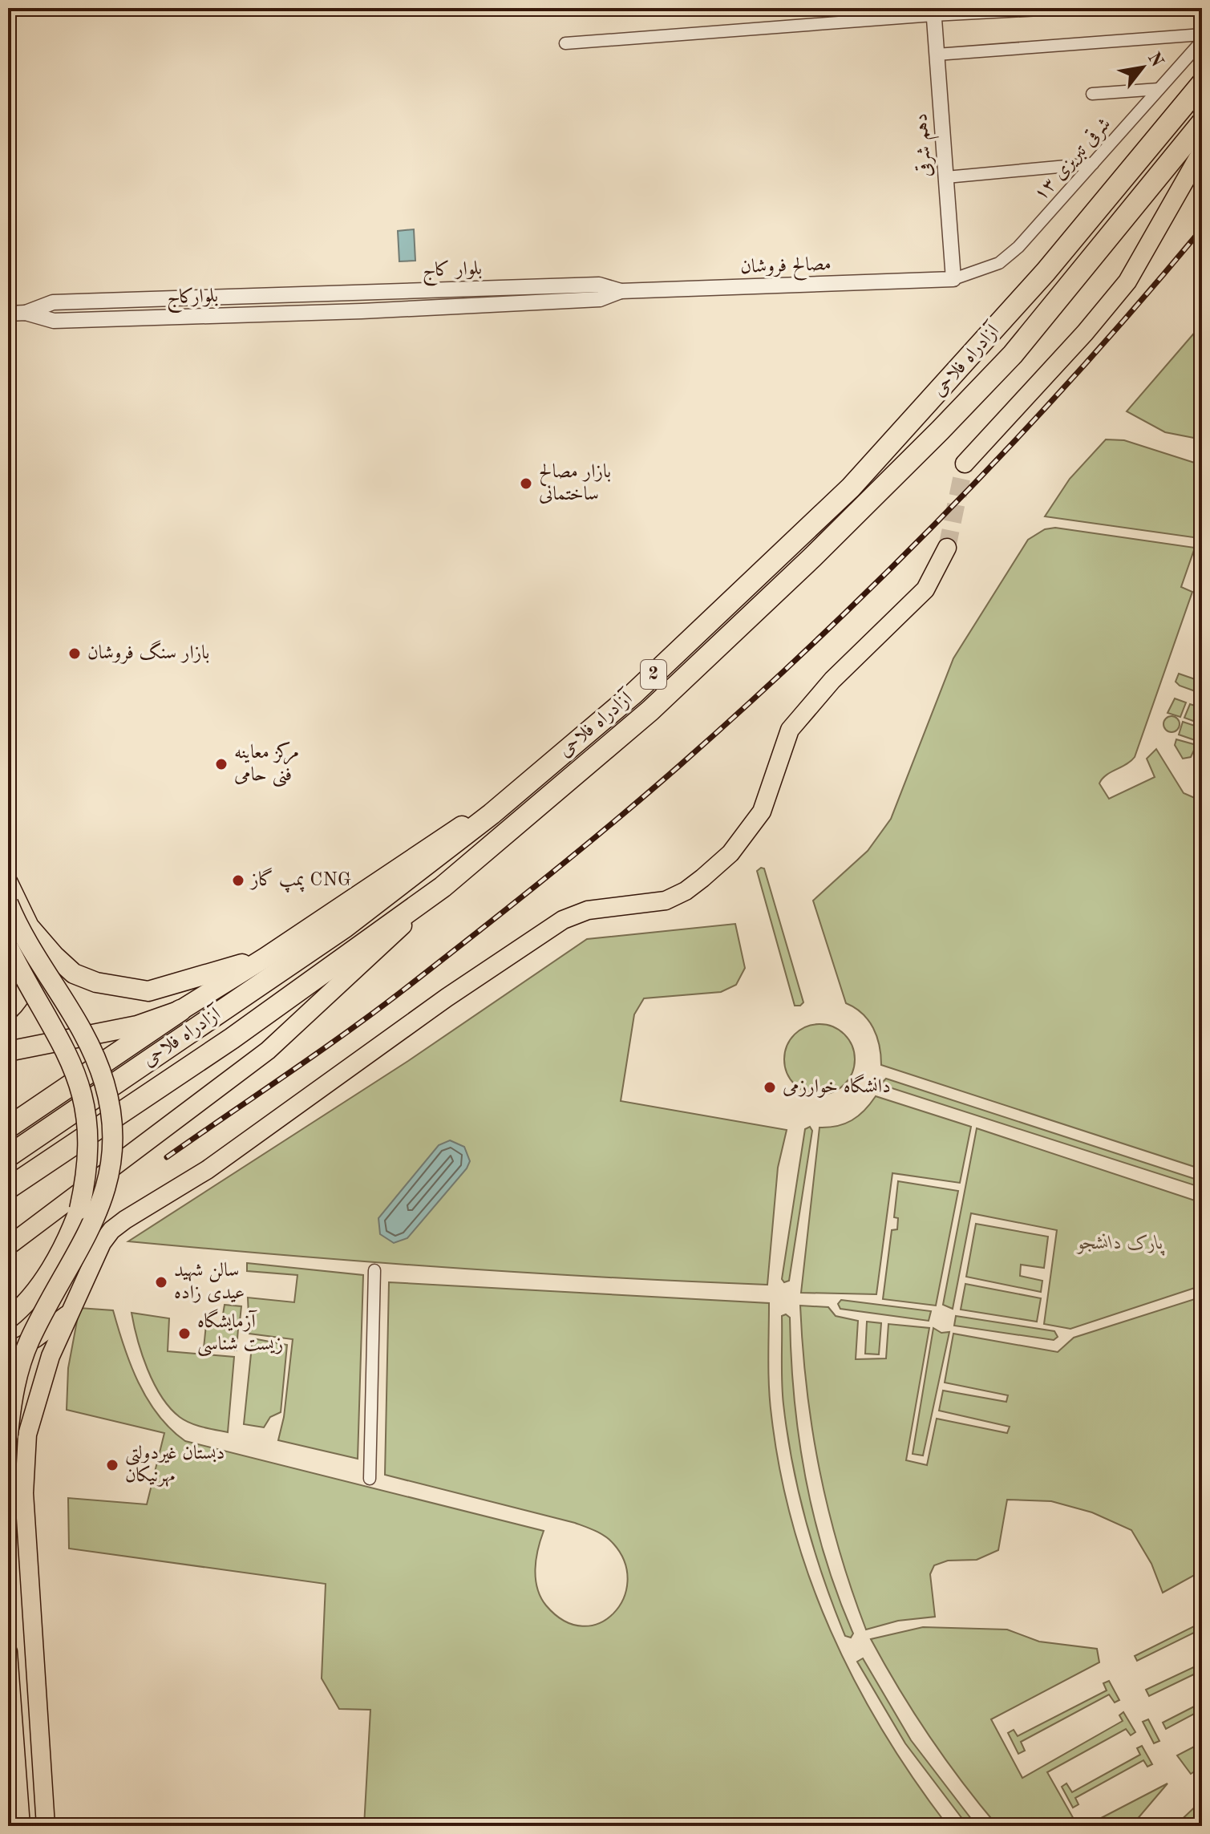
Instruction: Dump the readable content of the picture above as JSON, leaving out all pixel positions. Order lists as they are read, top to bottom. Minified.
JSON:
{"streets":{"highway":["آزادراه فلاحی","2"],"street":["دهم شرقی","۱۳ شرقی تبریزی","مصالح فروشان","بلوار کاج","بلوارکاج"]},"crossings":[["دهم شرقی","۱۳ شرقی تبریزی"],["دهم شرقی","مصالح فروشان"],["۱۳ شرقی تبریزی","مصالح فروشان"],["مصالح فروشان","بلوار کاج"],["بلوار کاج","بلوارکاج"]],"parks":["پارک دانشجو"],"places":["بازار مصالح ساختمانی","بازار سنگ فروشان","مرکز معاینه فنی حامی","پمپ گاز CNG","دانشگاه خوارزمی","سالن شهید عیدی زاده","آزمایشگاه زیست شناسی","دبستان غیردولتی مهرنیکان"],"north":"top right"}
